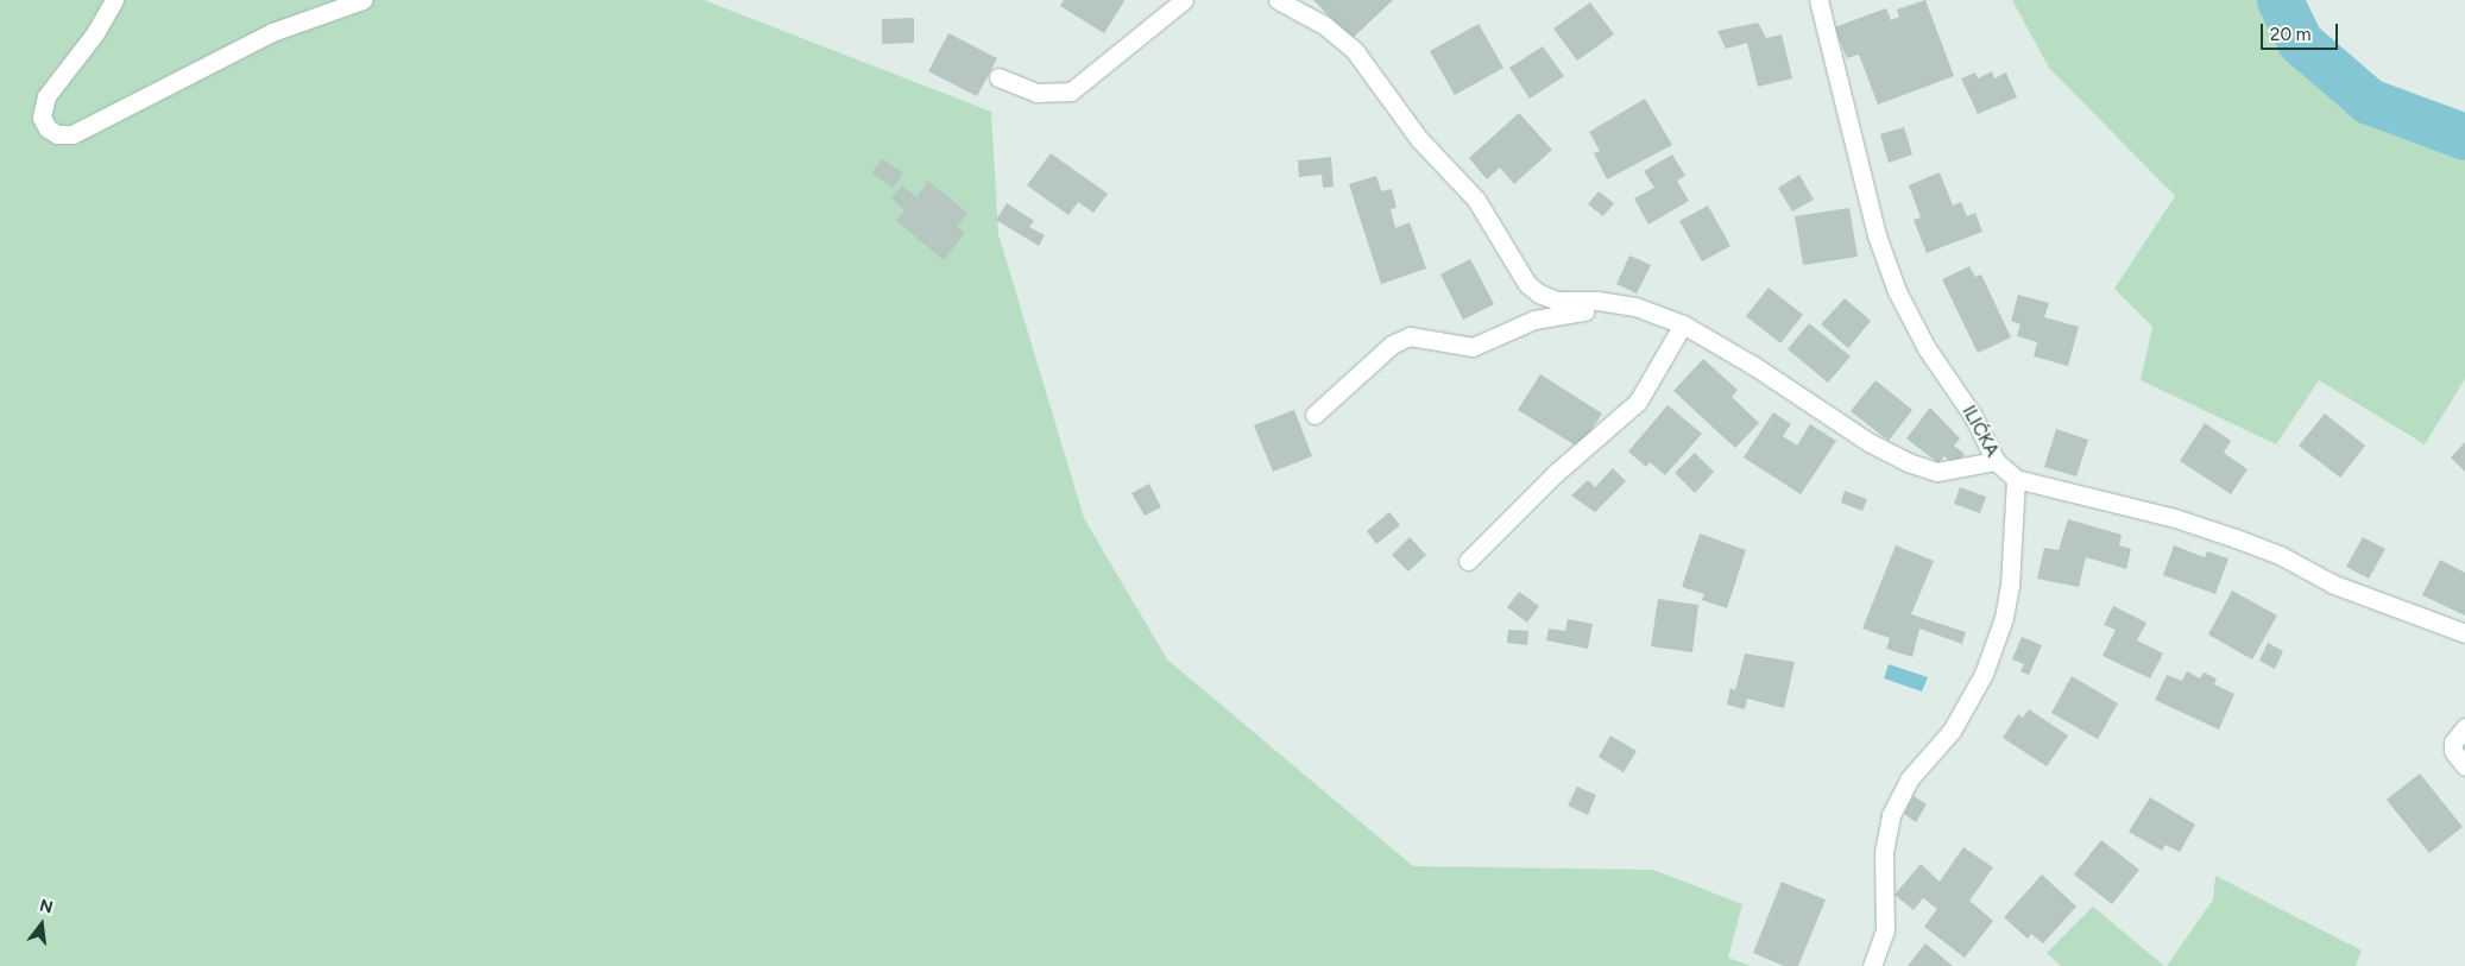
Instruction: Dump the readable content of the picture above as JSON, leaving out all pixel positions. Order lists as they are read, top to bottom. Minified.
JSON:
{"streets":{"street":["ILIĆKA"]},"scale_bar":"20 m","north":"top"}
